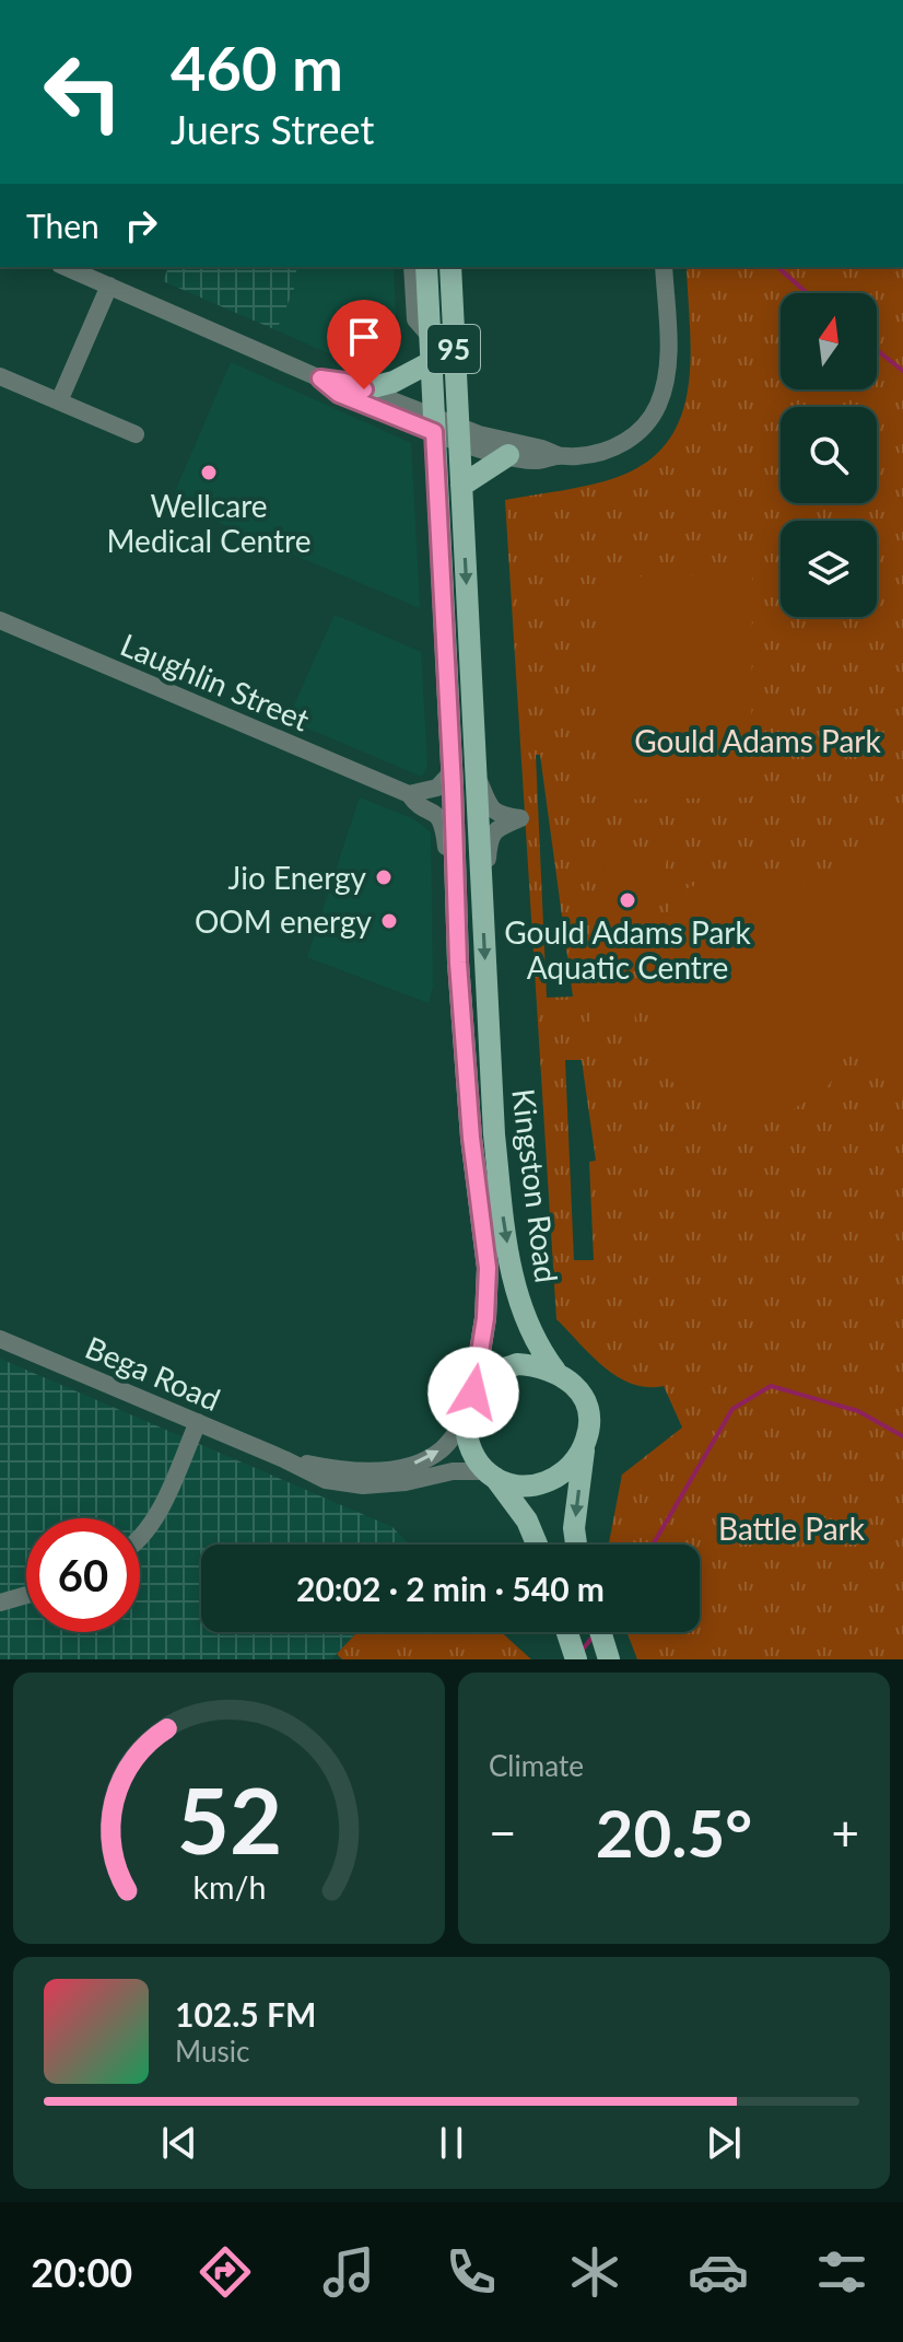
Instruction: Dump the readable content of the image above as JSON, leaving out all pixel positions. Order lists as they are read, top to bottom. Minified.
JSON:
{"streets":{"main road":["95","Kingston Road"],"street":["Laughlin Street","Bega Road"]},"crossings":[["95","Kingston Road"],["95","Bega Road"],["Laughlin Street","Kingston Road"],["Kingston Road","Bega Road"]],"parks":["Gould Adams Park","Battle Park"],"places":["Wellcare Medical Centre","Jio Energy","Gould Adams Park Aquatic Centre","OOM energy"],"north":"top","page":{"turn":["460 m","Juers Street"],"then":"Then","limit":"60","trip":"20:02 · 2 min · 540 m","tile":"Climate","heat":["−","20.5°","+"],"song":["102.5 FM","Music"],"tabs":"20:00","gauge":["52","km/h"]}}
